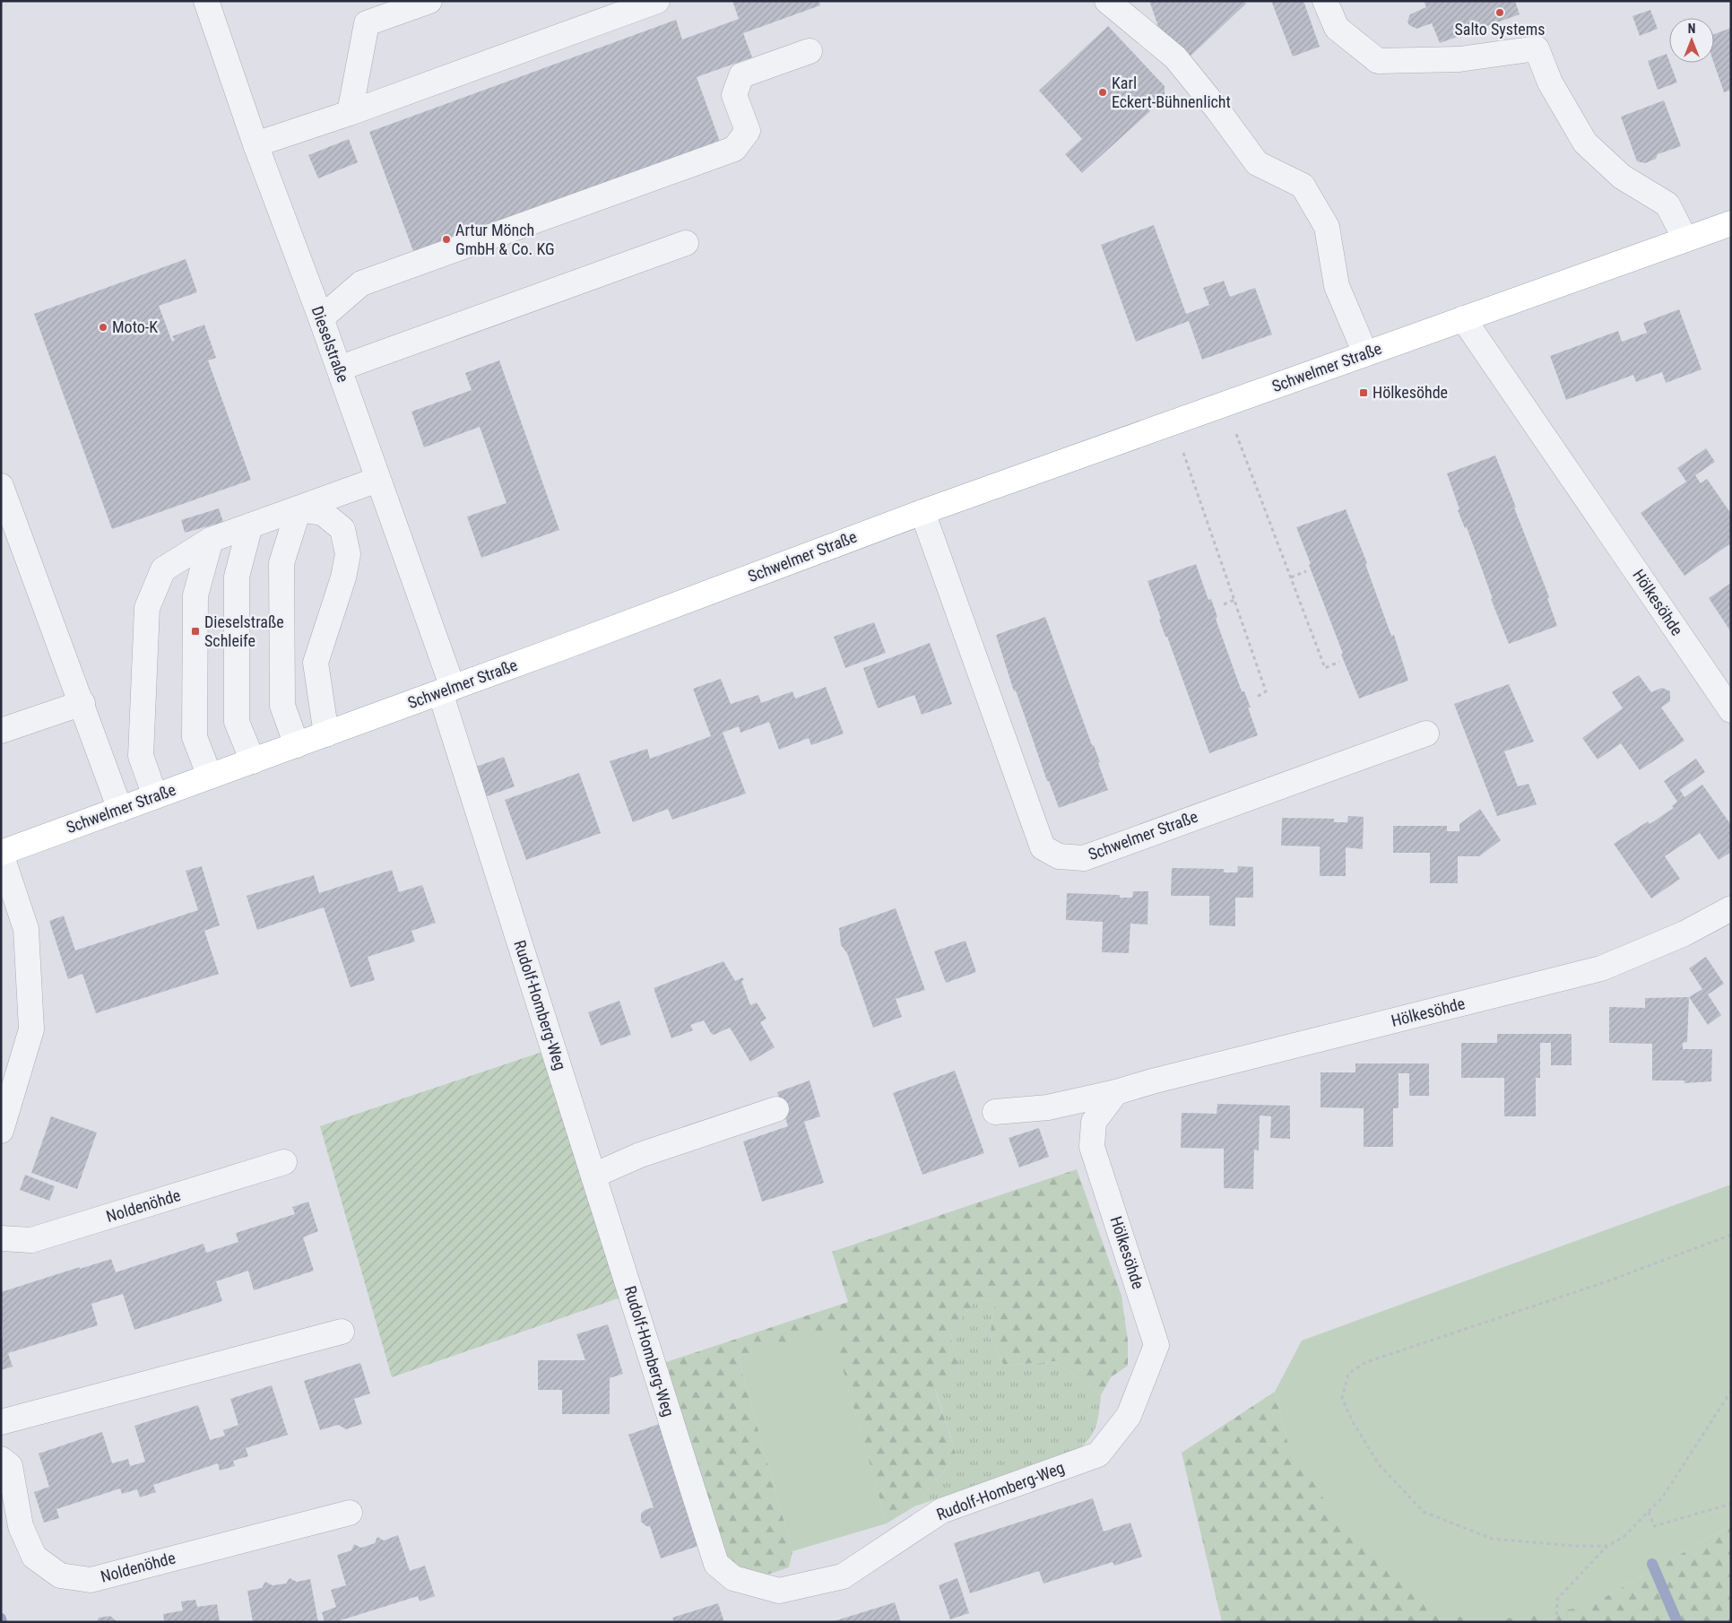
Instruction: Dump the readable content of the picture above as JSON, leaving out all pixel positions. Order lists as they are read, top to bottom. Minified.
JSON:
{"streets":{"main road":["Schwelmer Straße"],"street":["Dieselstraße","Hölkesöhde","Rudolf-Homberg-Weg","Noldenöhde"]},"crossings":[["Dieselstraße","Schwelmer Straße"],["Dieselstraße","Rudolf-Homberg-Weg"],["Schwelmer Straße","Hölkesöhde"],["Schwelmer Straße","Rudolf-Homberg-Weg"],["Hölkesöhde","Rudolf-Homberg-Weg"]],"places":{"other":["Salto Systems","Karl Eckert-Bühnenlicht","Artur Mönch GmbH & Co. KG","Moto-K"],"transit":["Hölkesöhde","Dieselstraße Schleife"]},"north":"top"}
